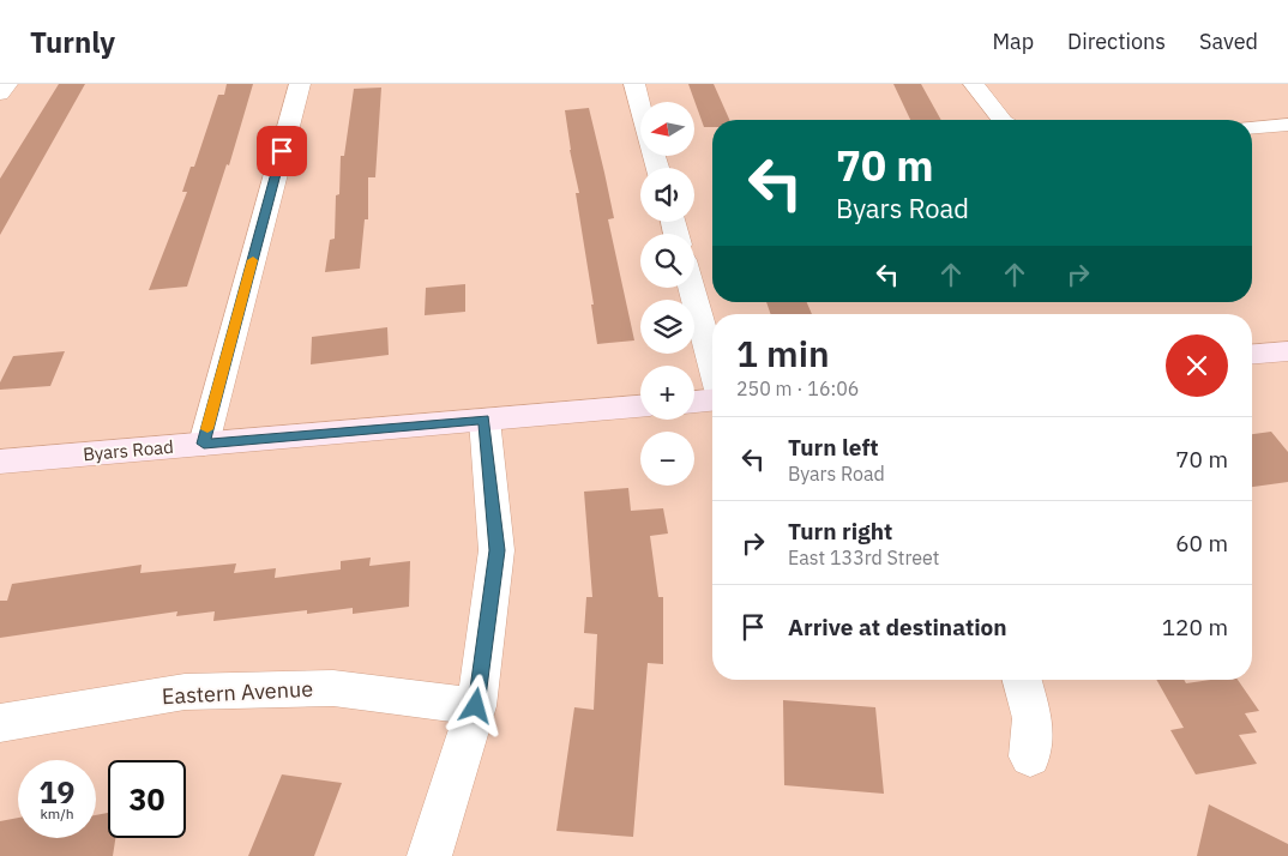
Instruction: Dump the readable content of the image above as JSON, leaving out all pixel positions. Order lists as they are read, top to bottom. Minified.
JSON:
{"streets":{"street":["Byars Road","Eastern Avenue"]},"north":"left","page":{"header":"Turnly","nav":["Map","Directions","Saved"],"map_buttons":["+","−"],"turn":["70 m","Byars Road"],"heading":["1 min","250 m · 16:06"],"list":[{"name":"Turn left","note":"Byars Road","value":"70 m"},{"name":"Turn right","note":"East 133rd Street","value":"60 m"},{"name":"Arrive at destination","value":"120 m"}],"speed":"19 km/h","limit":"30"}}
